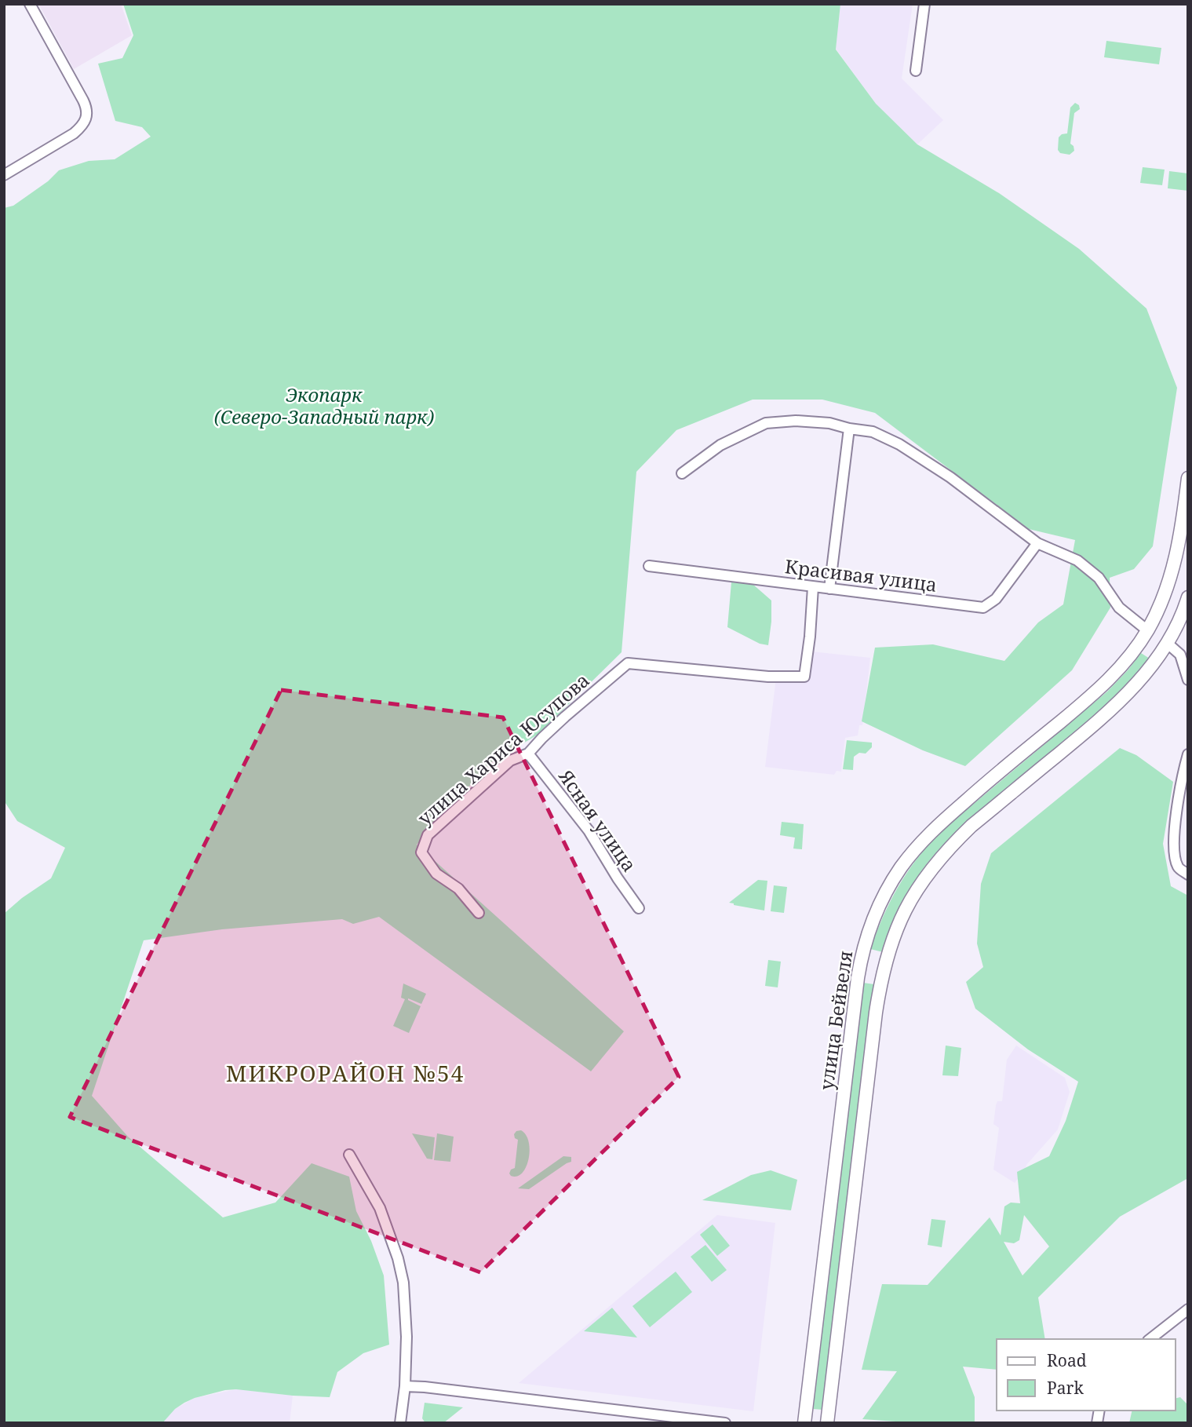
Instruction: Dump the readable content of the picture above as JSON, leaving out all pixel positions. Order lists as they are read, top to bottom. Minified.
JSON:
{"streets":{"main road":["улица Бейвеля"],"street":["Красивая улица","улица Хариса Юсупова","Ясная улица"]},"crossings":[["Красивая улица","улица Хариса Юсупова"],["улица Хариса Юсупова","Ясная улица"]],"districts":["МИКРОРАЙОН №54"],"parks":["Экопарк (Северо-Западный парк)"],"legend":["Road","Park"]}
